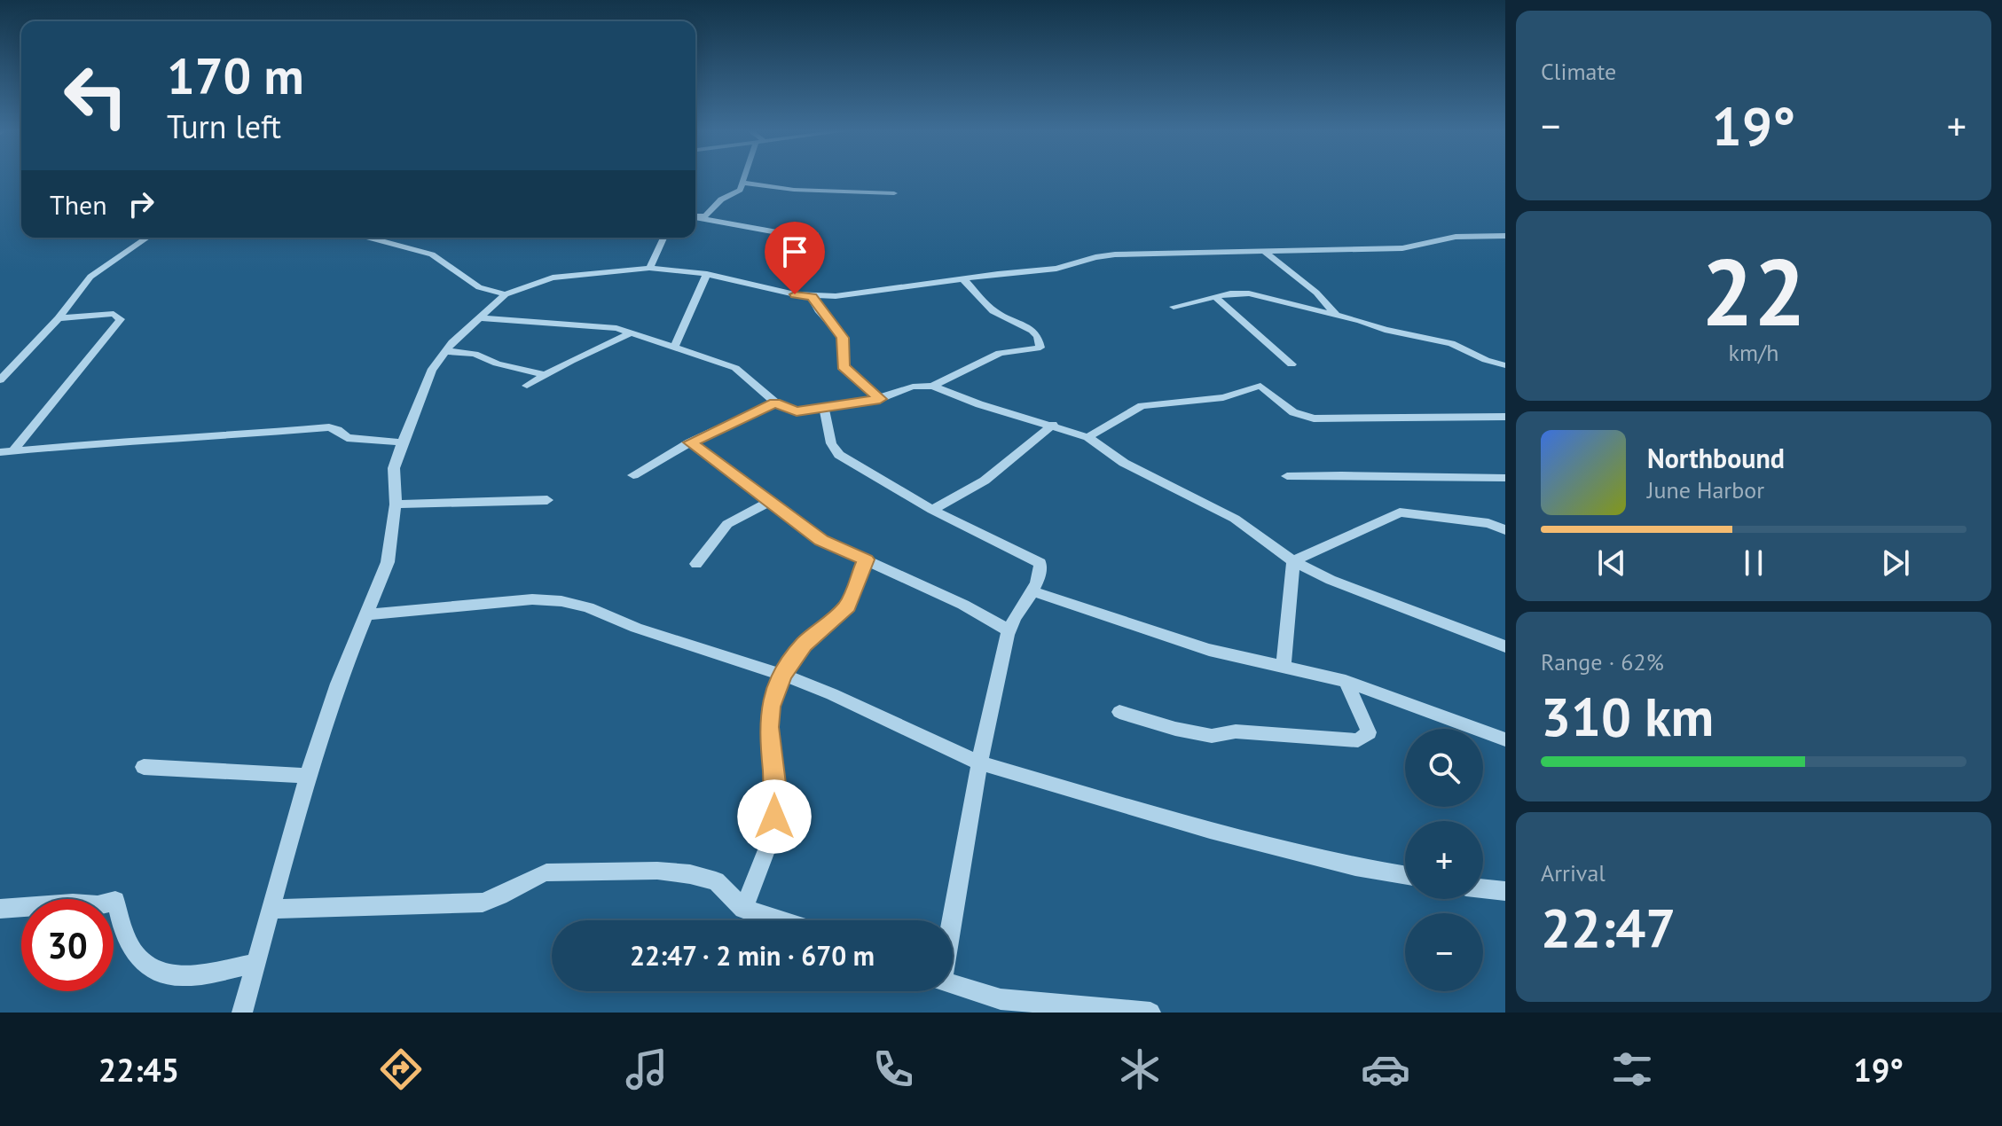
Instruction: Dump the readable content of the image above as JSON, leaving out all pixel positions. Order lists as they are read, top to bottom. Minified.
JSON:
{"page":{"tile":["Climate",["22","km/h"],["Range · 62%","310 km"],["Arrival","22:47"]],"turn":["170 m","Turn left"],"heat":["−","19°","+"],"then":"Then","song":["Northbound","June Harbor"],"map_buttons":["+","−"],"limit":"30","trip":"22:47 · 2 min · 670 m","tabs":["22:45","19°"]}}
